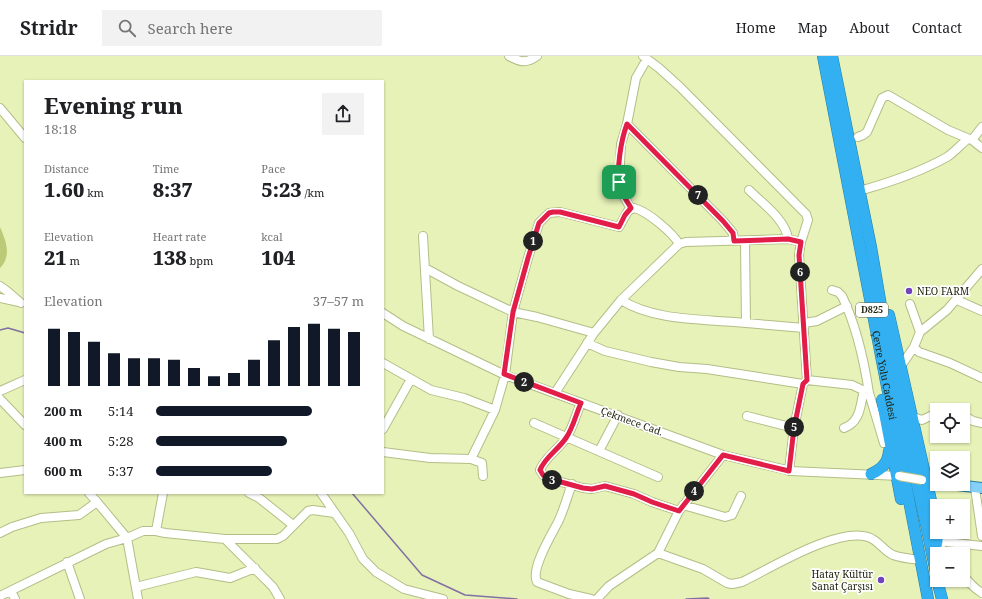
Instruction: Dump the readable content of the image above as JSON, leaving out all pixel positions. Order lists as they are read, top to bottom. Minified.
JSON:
{"streets":{"highway":["D825","Çevre Yolu Caddesi"],"street":["Çekmece Cad."]},"places":["NEO FARM","Hatay Kültür Sanat Çarşısı"],"page":{"header":"Stridr","search":"Search here","nav":["Home","Map","About","Contact"],"heading":["Evening run","18:18"],"stats":[["Distance","1.60 km"],["Time","8:37"],["Pace","5:23 /km"],["Elevation","21 m"],["Heart rate","138 bpm"],["kcal","104"]],"pins":["7","1","6","2","5","3","4"],"chart":["Elevation","37–57 m"],"list":[{"name":"200 m","note":"5:14"},{"name":"400 m","note":"5:28"},{"name":"600 m","note":"5:37"}],"map_buttons":["+","−"]}}
